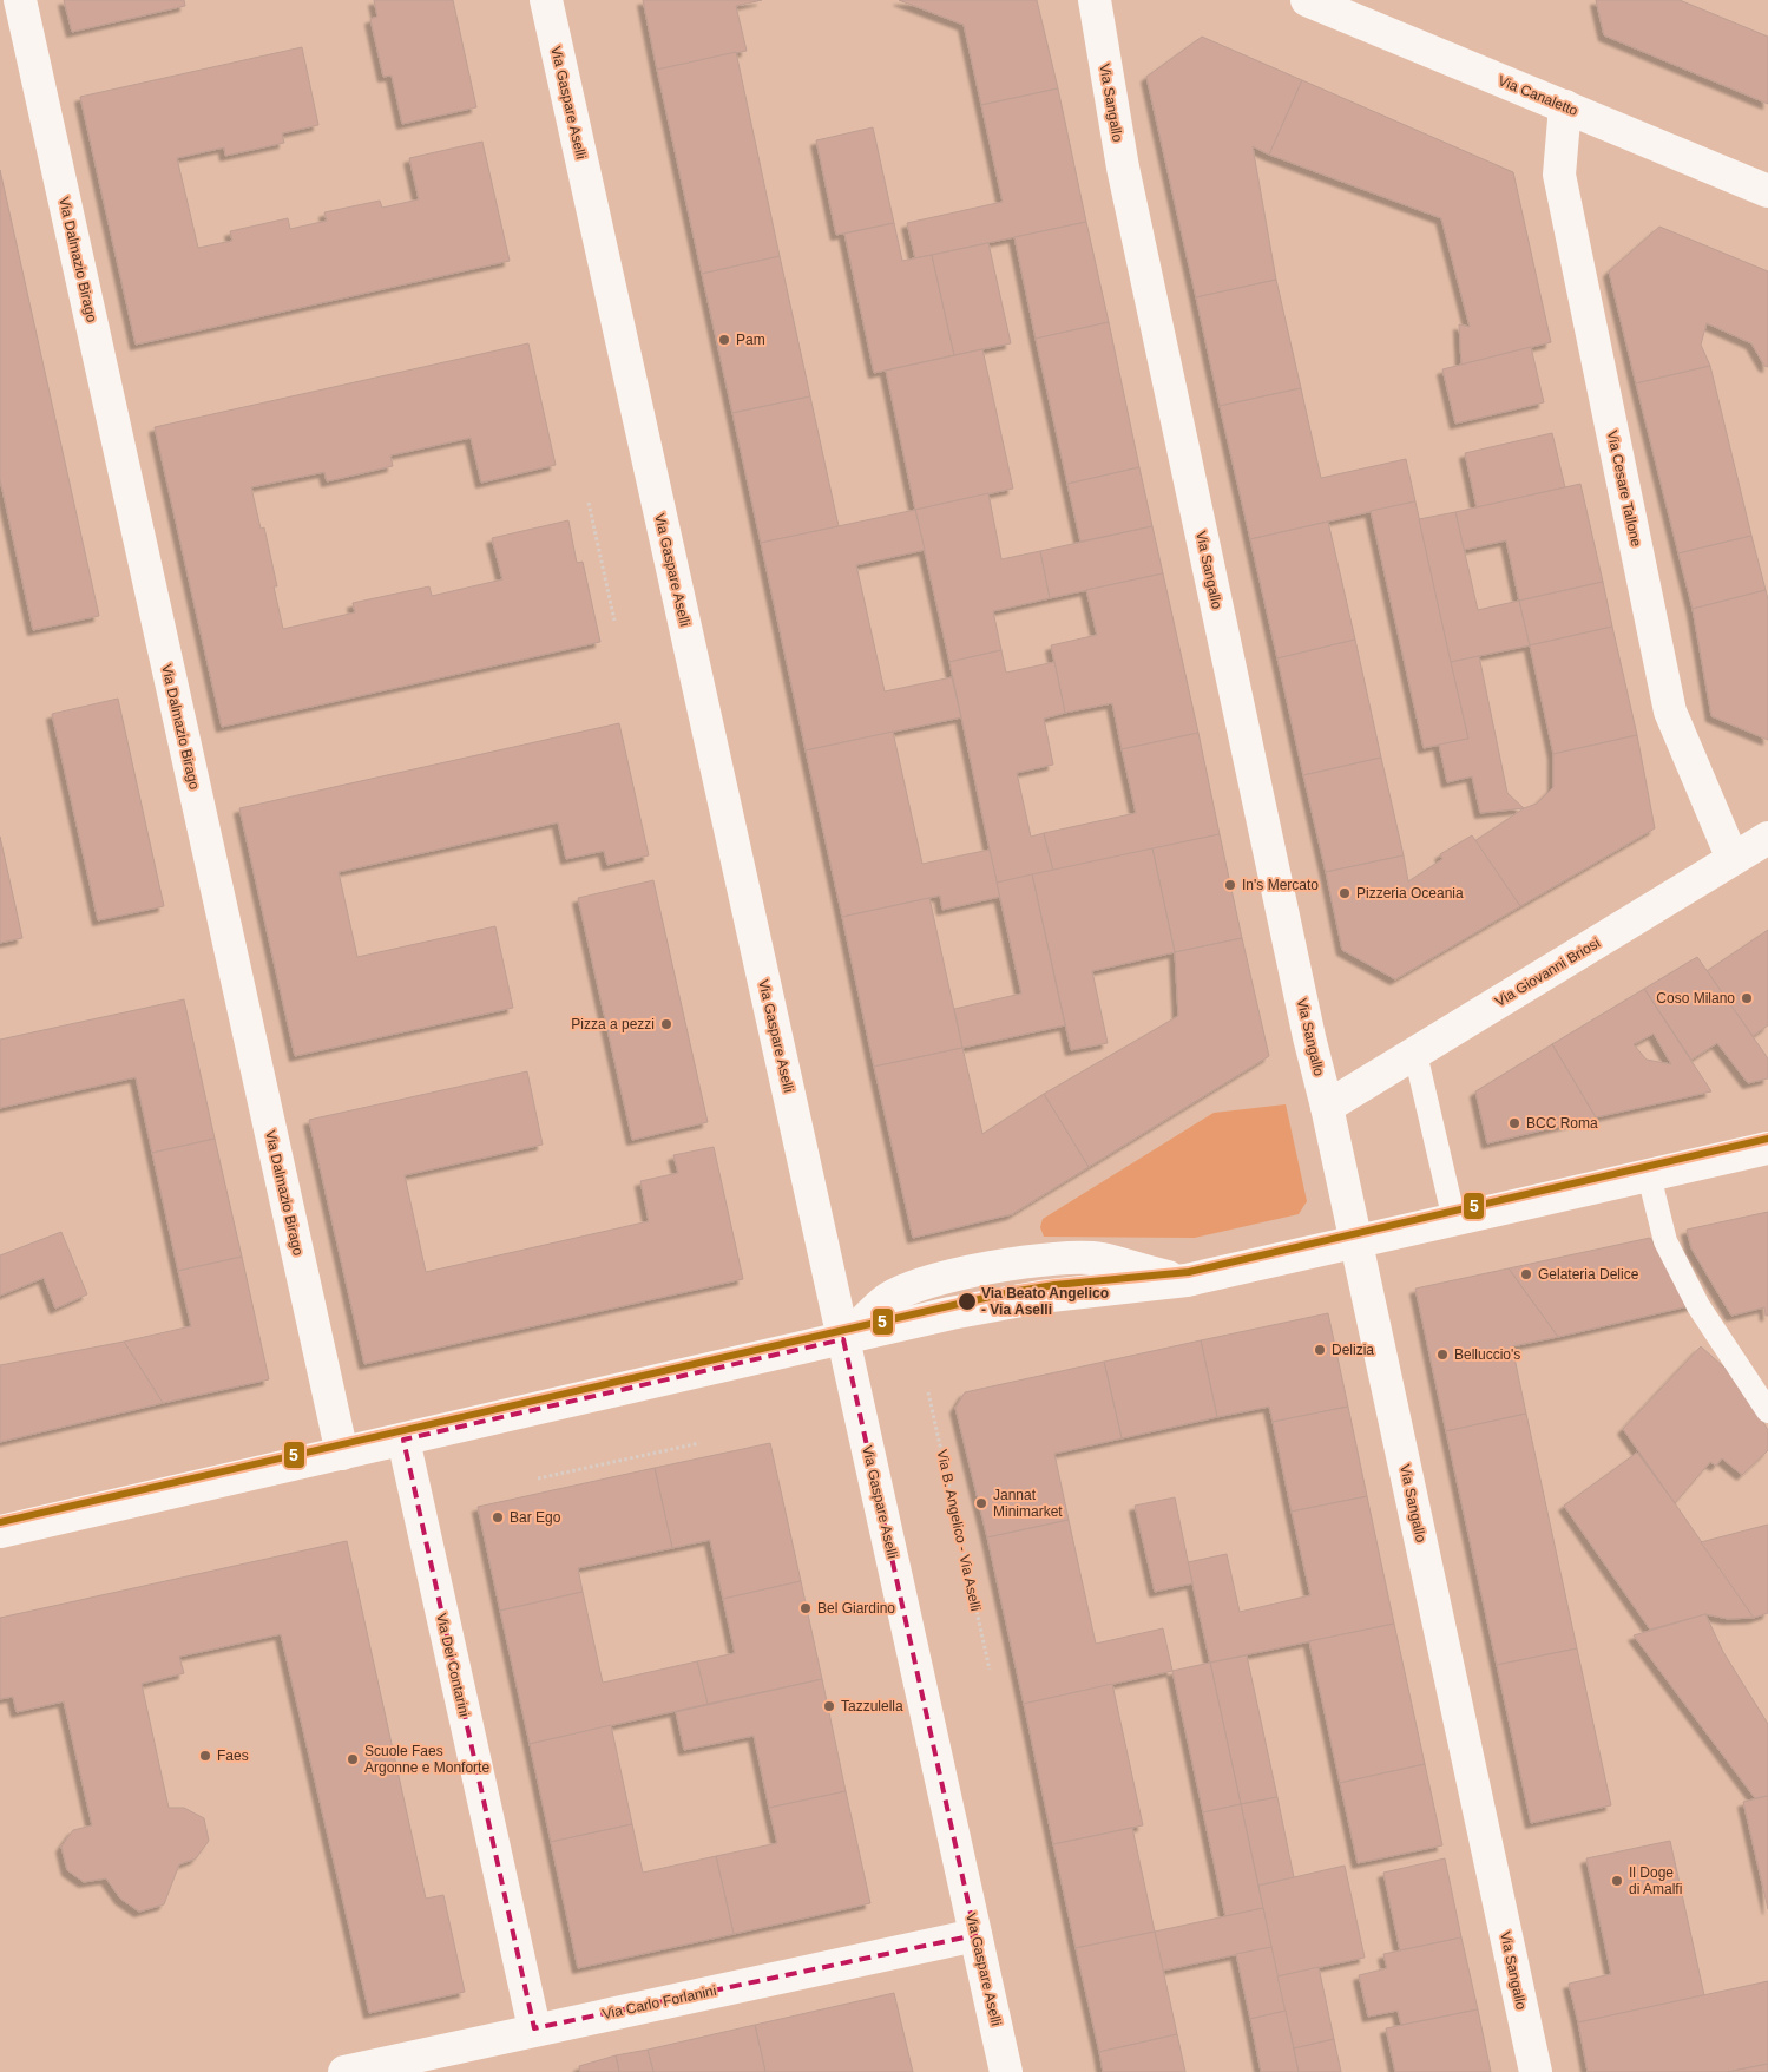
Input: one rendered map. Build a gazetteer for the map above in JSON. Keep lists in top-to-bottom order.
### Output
{
  "streets": {
    "street": [
      "Via Canaletto",
      "Via Gaspare Aselli",
      "Via Sangallo",
      "Via Dalmazio Birago",
      "Via Cesare Tallone",
      "Via Giovanni Briosi",
      "Via Dei Contarini",
      "Via Carlo Forlanini"
    ],
    "path": ["Via B. Angelico - Via Aselli"]
  },
  "crossings": [
    ["Via Canaletto", "Via Cesare Tallone"],
    ["Via Gaspare Aselli", "Via Carlo Forlanini"],
    ["Via Sangallo", "Via Giovanni Briosi"],
    ["Via Cesare Tallone", "Via Giovanni Briosi"],
    ["Via Dei Contarini", "Via Carlo Forlanini"]
  ],
  "places": [
    "Pam",
    "In's Mercato",
    "Pizzeria Oceania",
    "Coso Milano",
    "Pizza a pezzi",
    "BCC Roma",
    "Gelateria Delice",
    "Via Beato Angelico - Via Aselli",
    "Delizia",
    "Belluccio's",
    "Jannat Minimarket",
    "Bar Ego",
    "Bel Giardino",
    "Tazzulella",
    "Faes",
    "Scuole Faes Argonne e Monforte",
    "Il Doge di Amalfi"
  ],
  "lines": ["transit line 5"]
}
